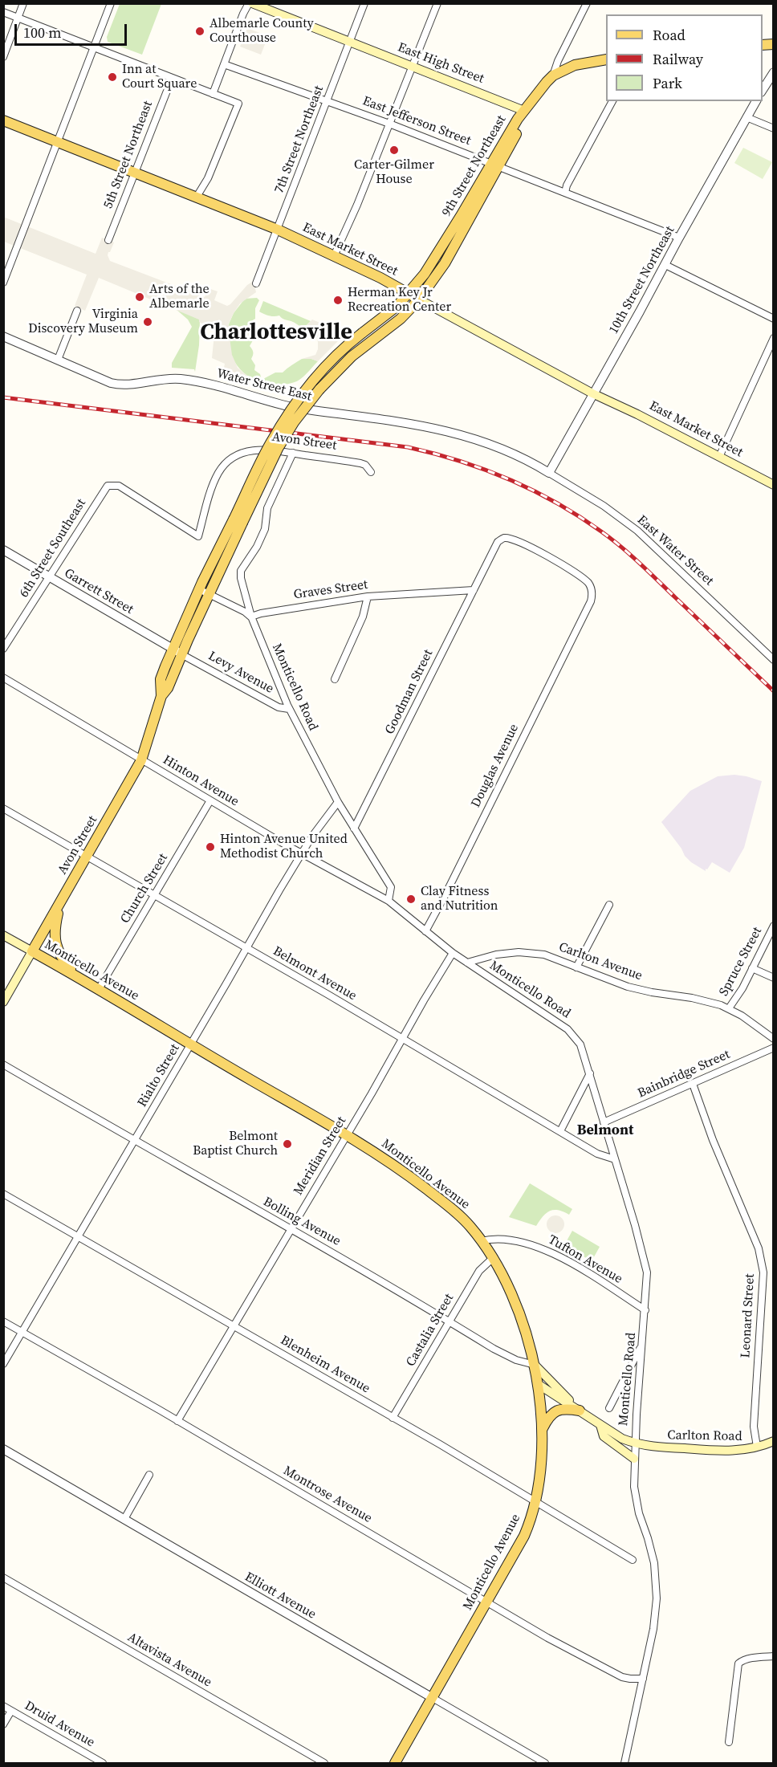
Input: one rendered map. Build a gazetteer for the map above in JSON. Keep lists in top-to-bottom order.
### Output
{
  "streets": {
    "main road": [
      "East High Street",
      "9th Street Northeast",
      "East Market Street",
      "Avon Street",
      "Monticello Avenue",
      "Bolling Avenue",
      "Carlton Road"
    ],
    "street": [
      "East Jefferson Street",
      "7th Street Northeast",
      "5th Street Northeast",
      "10th Street Northeast",
      "Water Street East",
      "6th Street Southeast",
      "East Water Street",
      "Graves Street",
      "Garrett Street",
      "Levy Avenue",
      "Monticello Road",
      "Goodman Street",
      "Douglas Avenue",
      "Hinton Avenue",
      "Church Street",
      "Carlton Avenue",
      "Spruce Street",
      "Belmont Avenue",
      "Bainbridge Street",
      "Rialto Street",
      "Meridian Street",
      "Tufton Avenue",
      "Leonard Street",
      "Castalia Street",
      "Blenheim Avenue",
      "Montrose Avenue",
      "Elliott Avenue",
      "Altavista Avenue",
      "Druid Avenue"
    ]
  },
  "crossings": [
    ["East High Street", "7th Street Northeast"],
    ["East High Street", "9th Street Northeast"],
    ["East Jefferson Street", "7th Street Northeast"],
    ["East Jefferson Street", "9th Street Northeast"],
    ["East Jefferson Street", "10th Street Northeast"],
    ["7th Street Northeast", "East Market Street"],
    ["5th Street Northeast", "East Market Street"],
    ["9th Street Northeast", "East Market Street"],
    ["9th Street Northeast", "Avon Street"],
    ["East Market Street", "10th Street Northeast"],
    ["10th Street Northeast", "Water Street East"],
    ["10th Street Northeast", "East Water Street"],
    ["Water Street East", "East Water Street"],
    ["Avon Street", "6th Street Southeast"],
    ["Avon Street", "Garrett Street"],
    ["Avon Street", "Levy Avenue"],
    ["Avon Street", "Monticello Road"],
    ["Avon Street", "Hinton Avenue"],
    ["Avon Street", "Monticello Avenue"],
    ["Avon Street", "Belmont Avenue"],
    ["6th Street Southeast", "Garrett Street"],
    ["Graves Street", "Monticello Road"],
    ["Graves Street", "Goodman Street"],
    ["Garrett Street", "Levy Avenue"],
    ["Levy Avenue", "Monticello Road"],
    ["Monticello Road", "Goodman Street"],
    ["Monticello Road", "Douglas Avenue"],
    ["Monticello Road", "Hinton Avenue"],
    ["Monticello Road", "Carlton Avenue"],
    ["Monticello Road", "Belmont Avenue"],
    ["Monticello Road", "Bainbridge Street"],
    ["Monticello Road", "Rialto Street"],
    ["Monticello Road", "Meridian Street"],
    ["Monticello Road", "Bolling Avenue"],
    ["Monticello Road", "Tufton Avenue"],
    ["Monticello Road", "Carlton Road"],
    ["Monticello Road", "Montrose Avenue"],
    ["Goodman Street", "Douglas Avenue"],
    ["Hinton Avenue", "Church Street"],
    ["Hinton Avenue", "Rialto Street"],
    ["Church Street", "Monticello Avenue"],
    ["Church Street", "Belmont Avenue"],
    ["Carlton Avenue", "Spruce Street"],
    ["Monticello Avenue", "Rialto Street"],
    ["Monticello Avenue", "Meridian Street"],
    ["Monticello Avenue", "Bolling Avenue"],
    ["Monticello Avenue", "Tufton Avenue"],
    ["Monticello Avenue", "Castalia Street"],
    ["Monticello Avenue", "Blenheim Avenue"],
    ["Monticello Avenue", "Montrose Avenue"],
    ["Monticello Avenue", "Elliott Avenue"],
    ["Belmont Avenue", "Rialto Street"],
    ["Belmont Avenue", "Meridian Street"],
    ["Bainbridge Street", "Leonard Street"],
    ["Rialto Street", "Bolling Avenue"],
    ["Rialto Street", "Blenheim Avenue"],
    ["Rialto Street", "Montrose Avenue"],
    ["Meridian Street", "Bolling Avenue"],
    ["Meridian Street", "Blenheim Avenue"],
    ["Meridian Street", "Montrose Avenue"],
    ["Bolling Avenue", "Castalia Street"],
    ["Bolling Avenue", "Carlton Road"],
    ["Leonard Street", "Carlton Road"],
    ["Castalia Street", "Blenheim Avenue"]
  ],
  "districts": ["Charlottesville", "Belmont"],
  "places": [
    "Albemarle County Courthouse",
    "Inn at Court Square",
    "Carter-Gilmer House",
    "Arts of the Albemarle",
    "Herman Key Jr Recreation Center",
    "Virginia Discovery Museum",
    "Hinton Avenue United Methodist Church",
    "Clay Fitness and Nutrition",
    "Belmont Baptist Church"
  ],
  "legend": ["Road", "Railway", "Park"],
  "scale_bar": "100 m"
}
